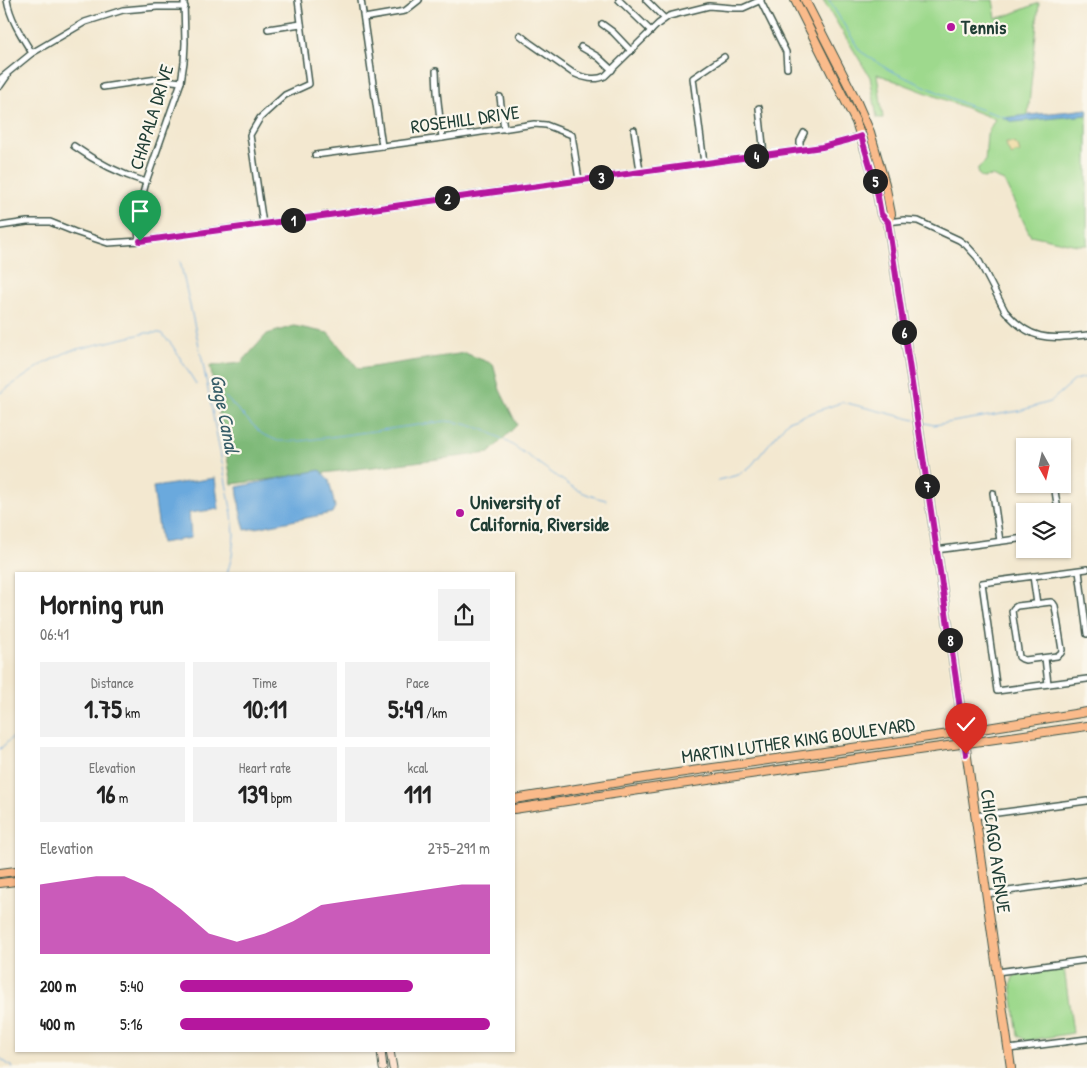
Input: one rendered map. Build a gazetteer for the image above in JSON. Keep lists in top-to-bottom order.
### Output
{
  "streets": {
    "main road": ["MARTIN LUTHER KING BOULEVARD", "CHICAGO AVENUE"],
    "street": ["CHAPALA DRIVE", "ROSEHILL DRIVE"]
  },
  "crossings": [
    ["MARTIN LUTHER KING BOULEVARD", "CHICAGO AVENUE"]
  ],
  "water": ["Gage Canal"],
  "places": ["Tennis", "University of California, Riverside"],
  "north": "bottom",
  "page": {
    "pins": [
      "4",
      "3",
      "5",
      "2",
      "1",
      "6",
      "7",
      "8"
    ],
    "heading": ["Morning run", "06:41"],
    "stats": [
      ["Distance", "1.75 km"],
      ["Time", "10:11"],
      ["Pace", "5:49 /km"],
      ["Elevation", "16 m"],
      ["Heart rate", "139 bpm"],
      ["kcal", "111"]
    ],
    "chart": ["Elevation", "275–291 m"],
    "list": [
      {
        "name": "200 m",
        "note": "5:40"
      },
      {
        "name": "400 m",
        "note": "5:16"
      }
    ]
  }
}
